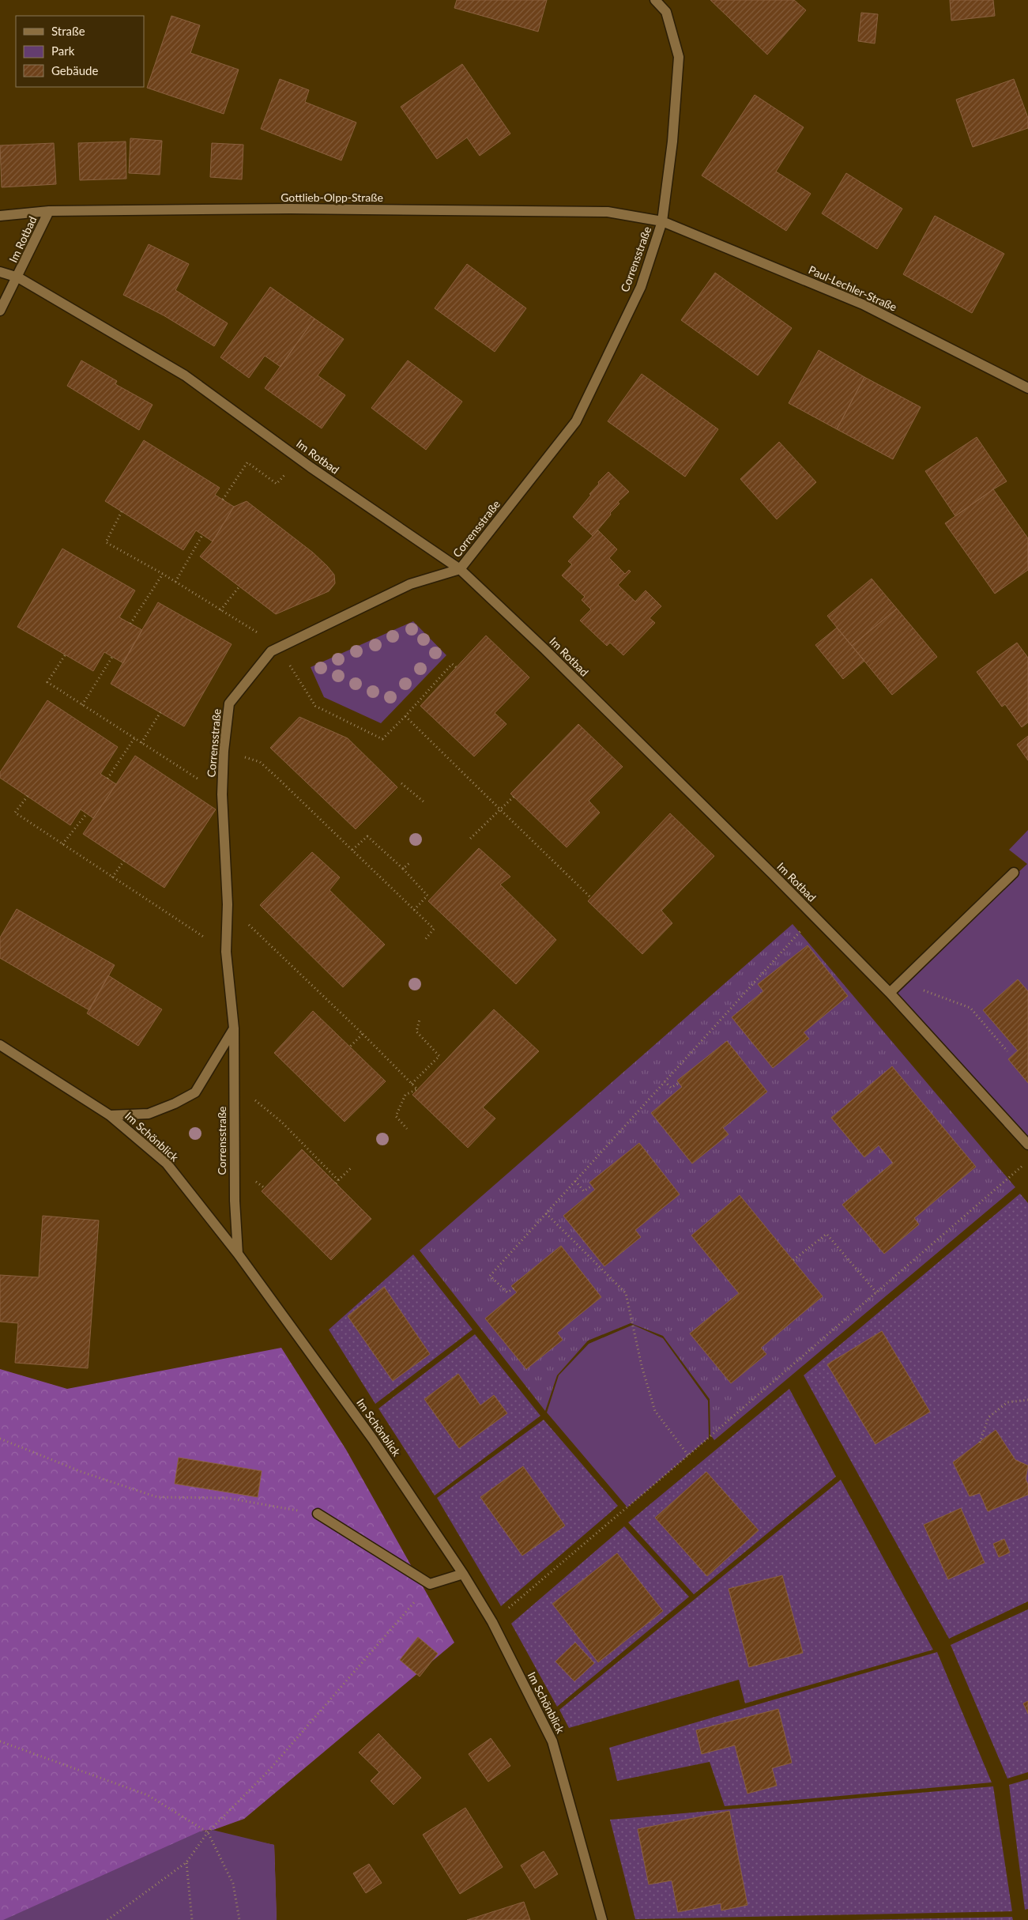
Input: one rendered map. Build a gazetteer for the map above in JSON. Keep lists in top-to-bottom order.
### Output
{
  "streets": {
    "street": [
      "Gottlieb-Olpp-Straße",
      "Im Rotbad",
      "Corrensstraße",
      "Paul-Lechler-Straße",
      "Im Schönblick"
    ]
  },
  "crossings": [
    ["Gottlieb-Olpp-Straße", "Im Rotbad"],
    ["Gottlieb-Olpp-Straße", "Corrensstraße"],
    ["Gottlieb-Olpp-Straße", "Paul-Lechler-Straße"],
    ["Im Rotbad", "Corrensstraße"],
    ["Corrensstraße", "Paul-Lechler-Straße"],
    ["Corrensstraße", "Im Schönblick"]
  ],
  "legend": ["Straße", "Park", "Gebäude"]
}
